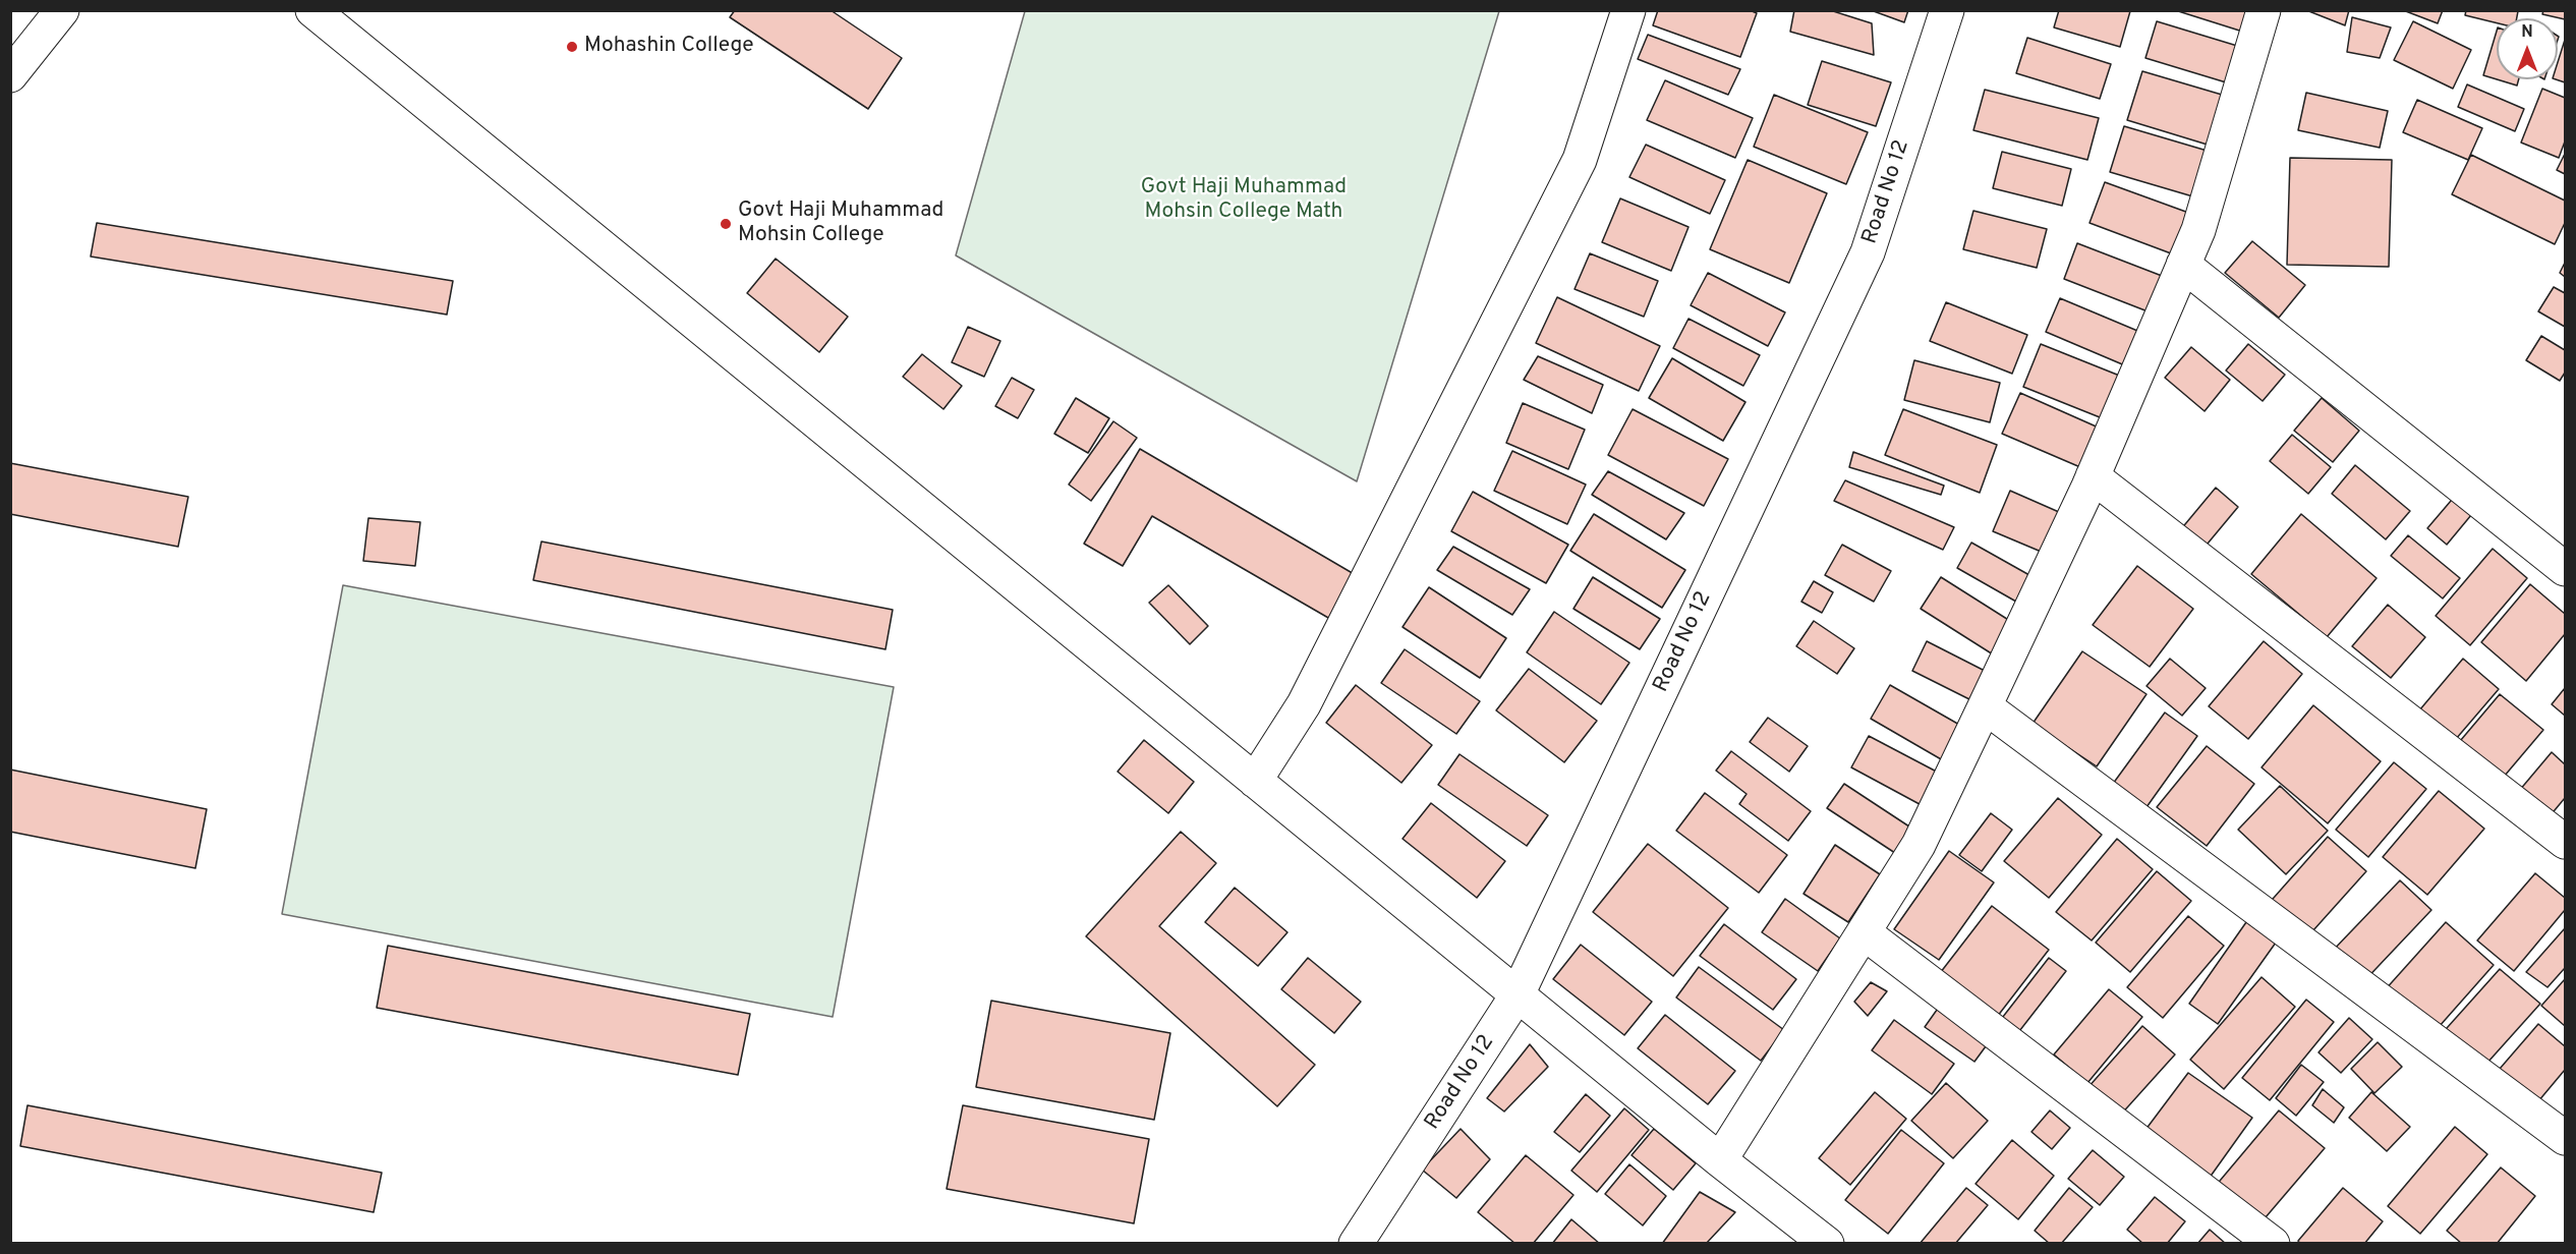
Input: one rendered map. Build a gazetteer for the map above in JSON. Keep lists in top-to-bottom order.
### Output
{
  "streets": {
    "street": ["Road No 12"]
  },
  "parks": ["Govt Haji Muhammad Mohsin College Math"],
  "places": ["Mohashin College", "Govt Haji Muhammad Mohsin College"],
  "north": "top"
}
